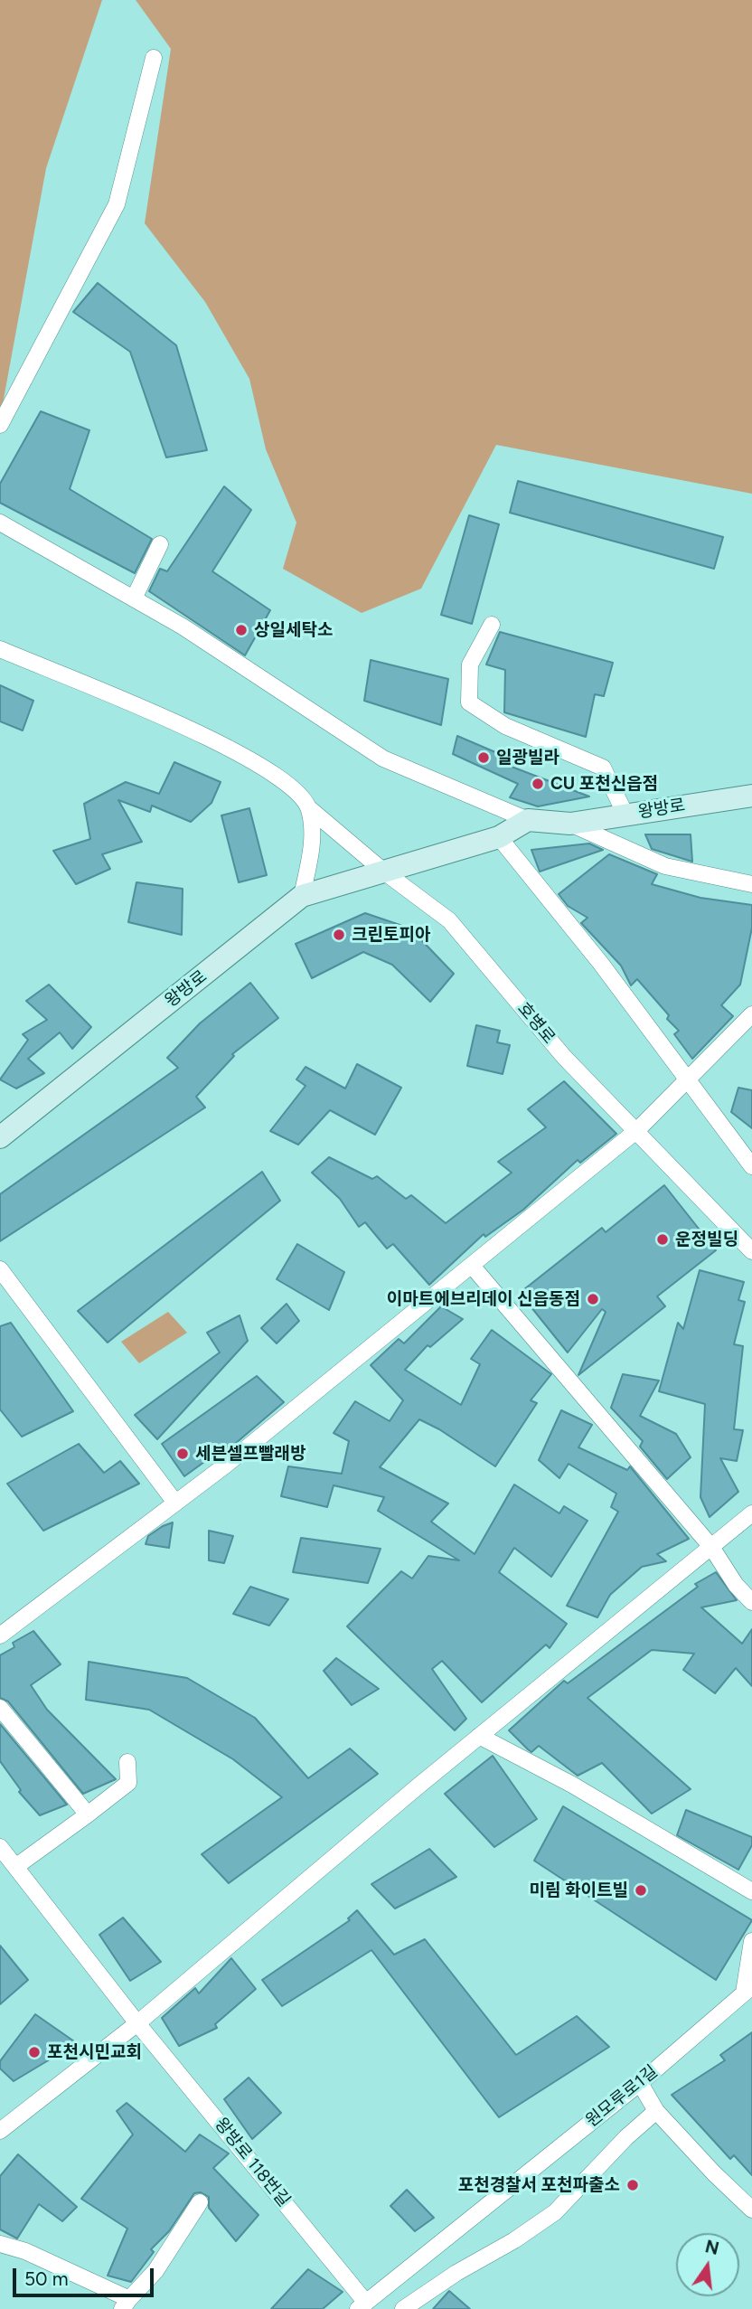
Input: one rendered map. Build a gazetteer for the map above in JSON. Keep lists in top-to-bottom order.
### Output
{
  "streets": {
    "main road": ["왕방로"],
    "street": ["호병로", "원모루로1길", "왕방로 118번길"]
  },
  "crossings": [
    ["왕방로", "호병로"],
    ["원모루로1길", "왕방로 118번길"]
  ],
  "places": [
    "상일세탁소",
    "일광빌라",
    "CU 포천신읍점",
    "크린토피아",
    "운정빌딩",
    "이마트에브리데이 신읍동점",
    "세븐셀프빨래방",
    "미림 화이트빌",
    "포천시민교회",
    "포천경찰서 포천파출소"
  ],
  "scale_bar": "50 m",
  "north": "top"
}
